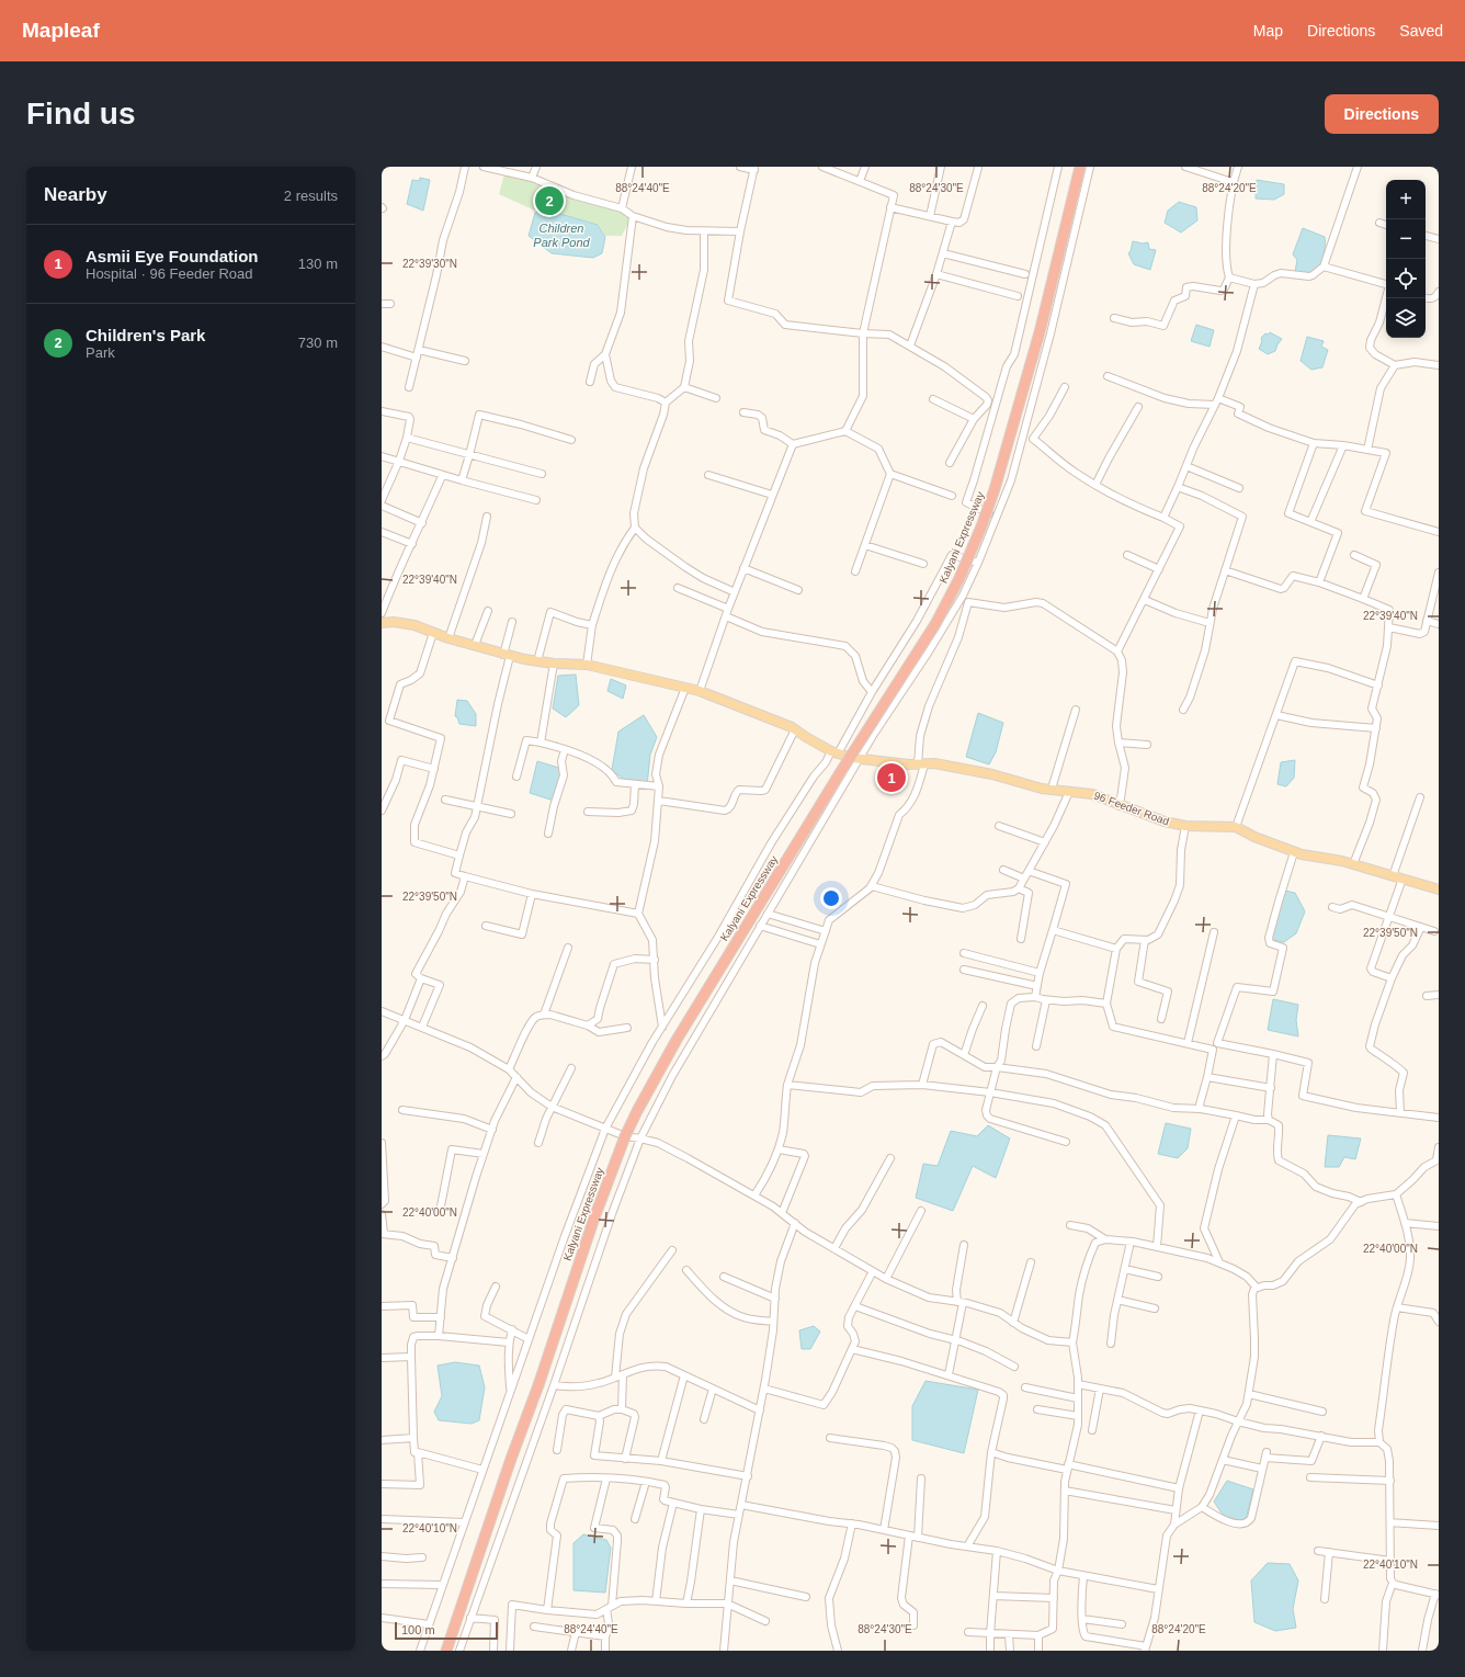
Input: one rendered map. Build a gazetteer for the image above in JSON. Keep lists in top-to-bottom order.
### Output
{
  "streets": {
    "highway": ["Kalyani Expressway"],
    "main road": ["96 Feeder Road"]
  },
  "water": ["Children Park Pond"],
  "scale_bar": "100 m",
  "page": {
    "header": "Mapleaf",
    "nav": ["Map", "Directions", "Saved"],
    "buttons": "Directions",
    "title": "Find us",
    "heading": ["Nearby", "2 results"],
    "map_buttons": ["+", "−"],
    "pins": ["2", "1"],
    "list": [
      {
        "mark": "1",
        "name": "Asmii Eye Foundation",
        "note": "Hospital · 96 Feeder Road",
        "value": "130 m"
      },
      {
        "mark": "2",
        "name": "Children's Park",
        "note": "Park",
        "value": "730 m"
      }
    ],
    "scale": "100 m"
  },
  "coordinates": [
    "88°24'40\"E",
    "88°24'30\"E",
    "88°24'20\"E",
    "22°39'30\"N",
    "22°39'40\"N",
    "22°39'50\"N",
    "22°40'00\"N",
    "22°40'10\"N"
  ]
}
